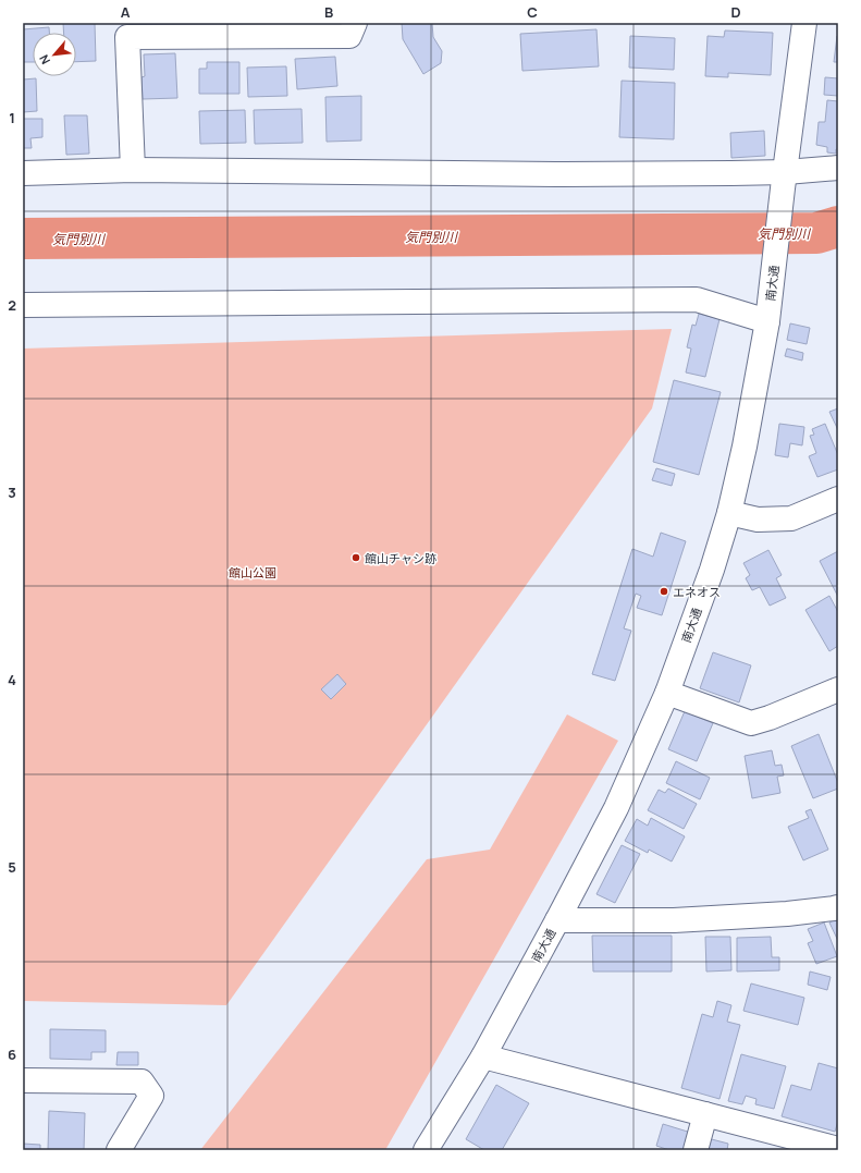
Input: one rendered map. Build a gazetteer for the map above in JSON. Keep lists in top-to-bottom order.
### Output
{
  "streets": {
    "street": ["南大通"]
  },
  "water": ["気門別川"],
  "parks": ["館山公園"],
  "places": ["館山チャシ跡", "エネオス"],
  "north": "bottom left",
  "grid": {
    "columns": [
      "A",
      "B",
      "C",
      "D"
    ],
    "rows": [
      "1",
      "2",
      "3",
      "4",
      "5",
      "6"
    ]
  }
}
